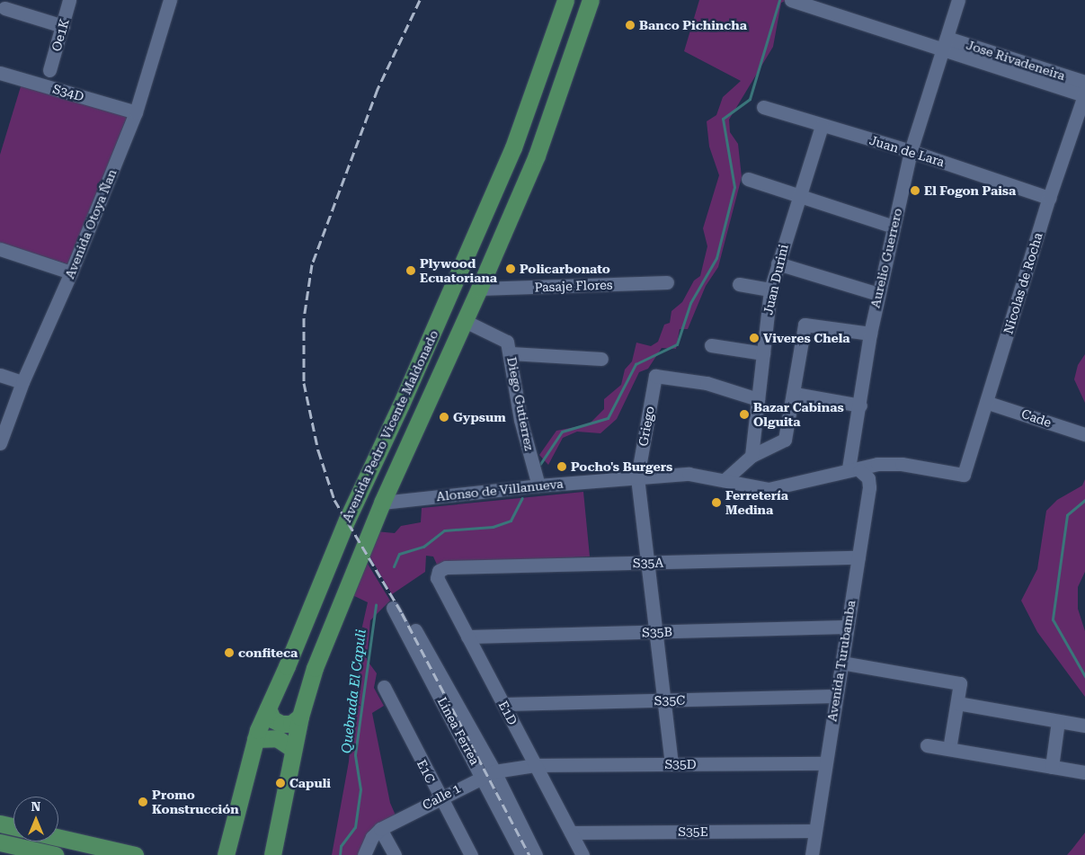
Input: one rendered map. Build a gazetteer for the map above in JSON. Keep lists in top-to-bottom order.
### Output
{
  "streets": {
    "main road": ["Avenida Pedro Vicente Maldonado"],
    "street": [
      "Oe1K",
      "Jose Rivadeneira",
      "S34D",
      "Juan de Lara",
      "Avenida Otoya Ñan",
      "Aurelio Guerrero",
      "Juan Durini",
      "Nicolas de Rocha",
      "Pasaje Flores",
      "Diego Gutierrez",
      "Cade",
      "Griego",
      "Alonso de Villanueva",
      "S35A",
      "S35B",
      "Avenida Turubamba",
      "S35C",
      "E1D",
      "Línea Ferrea",
      "S35D",
      "E1C",
      "Calle 1",
      "S35E"
    ]
  },
  "crossings": [
    ["Jose Rivadeneira", "Aurelio Guerrero"],
    ["Jose Rivadeneira", "Nicolas de Rocha"],
    ["S34D", "Avenida Otoya Ñan"],
    ["Juan de Lara", "Aurelio Guerrero"],
    ["Juan de Lara", "Juan Durini"],
    ["Juan de Lara", "Nicolas de Rocha"],
    ["Aurelio Guerrero", "Alonso de Villanueva"],
    ["Aurelio Guerrero", "Avenida Turubamba"],
    ["Juan Durini", "Griego"],
    ["Nicolas de Rocha", "Cade"],
    ["Nicolas de Rocha", "Alonso de Villanueva"],
    ["Pasaje Flores", "Avenida Pedro Vicente Maldonado"],
    ["Diego Gutierrez", "Avenida Pedro Vicente Maldonado"],
    ["Diego Gutierrez", "Alonso de Villanueva"],
    ["Avenida Pedro Vicente Maldonado", "Alonso de Villanueva"],
    ["Griego", "Alonso de Villanueva"],
    ["Griego", "S35A"],
    ["Griego", "S35B"],
    ["Griego", "S35C"],
    ["Griego", "S35D"],
    ["Alonso de Villanueva", "Avenida Turubamba"],
    ["S35A", "Avenida Turubamba"],
    ["S35A", "E1D"],
    ["S35B", "Avenida Turubamba"],
    ["S35B", "E1D"],
    ["Avenida Turubamba", "S35C"],
    ["Avenida Turubamba", "S35D"],
    ["Avenida Turubamba", "S35E"],
    ["S35C", "E1D"],
    ["E1D", "S35D"],
    ["E1D", "Calle 1"],
    ["E1D", "S35E"],
    ["Línea Ferrea", "Calle 1"],
    ["S35D", "Calle 1"],
    ["E1C", "Calle 1"]
  ],
  "water": ["Quebrada El Capuli"],
  "places": [
    "Banco Pichincha",
    "El Fogon Paisa",
    "Policarbonato",
    "Plywood Ecuatoriana",
    "Viveres Chela",
    "Bazar Cabinas Olguita",
    "Gypsum",
    "Pocho's Burgers",
    "Ferretería Medina",
    "confiteca",
    "Capuli",
    "Promo Konstrucción"
  ],
  "north": "top"
}
